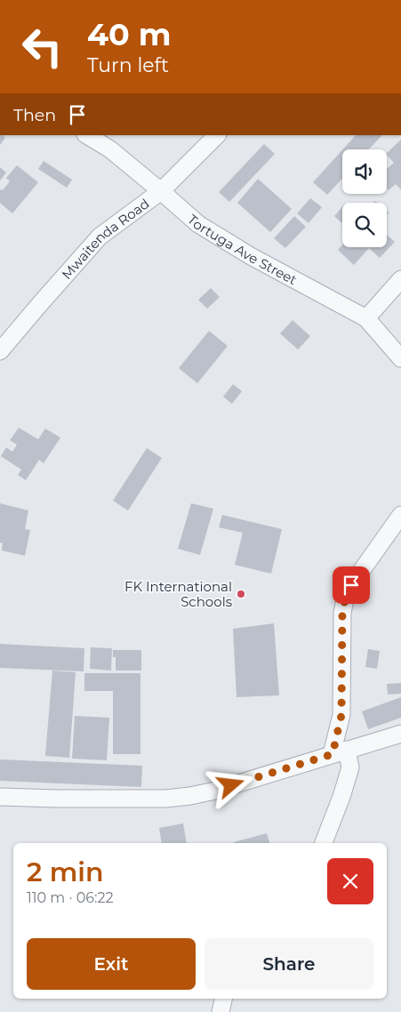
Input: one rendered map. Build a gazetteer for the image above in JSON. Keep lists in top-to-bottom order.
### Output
{
  "streets": {
    "street": ["Mwaitenda Road", "Tortuga Ave Street"]
  },
  "crossings": [
    ["Mwaitenda Road", "Tortuga Ave Street"]
  ],
  "places": ["FK International Schools"],
  "page": {
    "turn": ["40 m", "Turn left"],
    "then": "Then",
    "heading": ["2 min", "110 m · 06:22"],
    "buttons": ["Exit", "Share"]
  }
}
